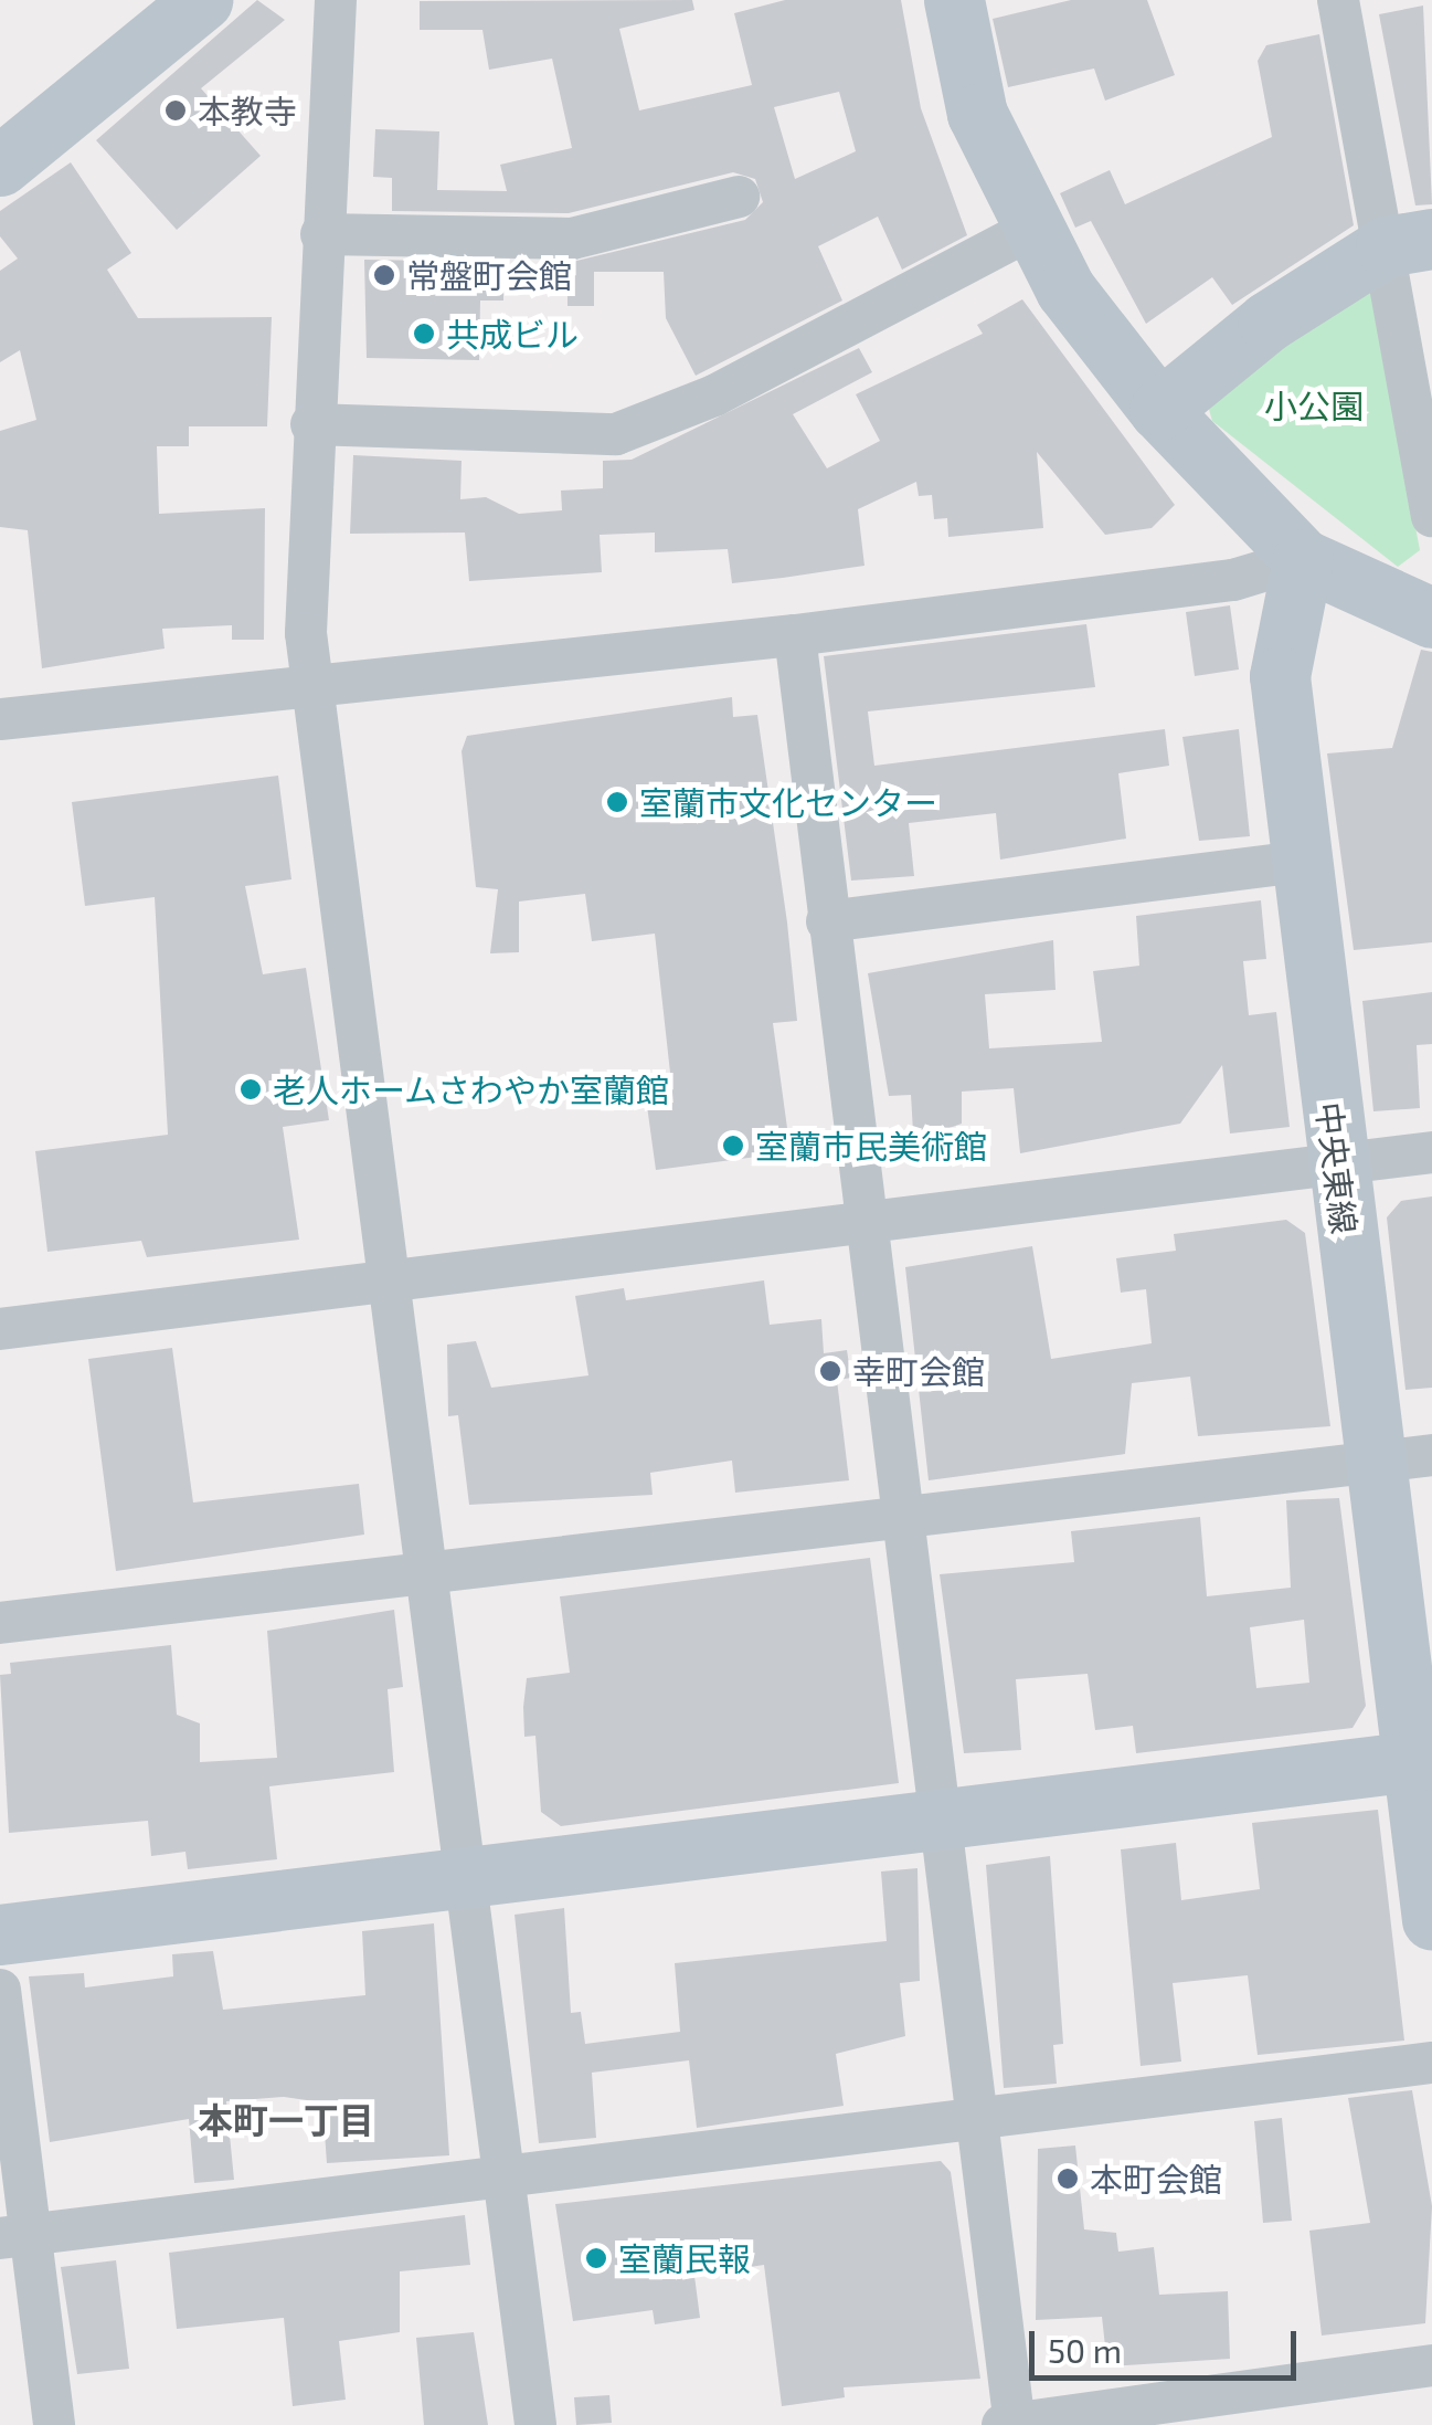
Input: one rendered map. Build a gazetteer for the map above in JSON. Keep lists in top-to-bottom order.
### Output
{
  "streets": {
    "street": ["中央東線"]
  },
  "districts": ["本町一丁目"],
  "parks": ["小公園"],
  "places": [
    "本教寺",
    "常盤町会館",
    "共成ビル",
    "室蘭市文化センター",
    "老人ホームさわやか室蘭館",
    "室蘭市民美術館",
    "幸町会館",
    "本町会館",
    "室蘭民報"
  ],
  "scale_bar": "50 m"
}
